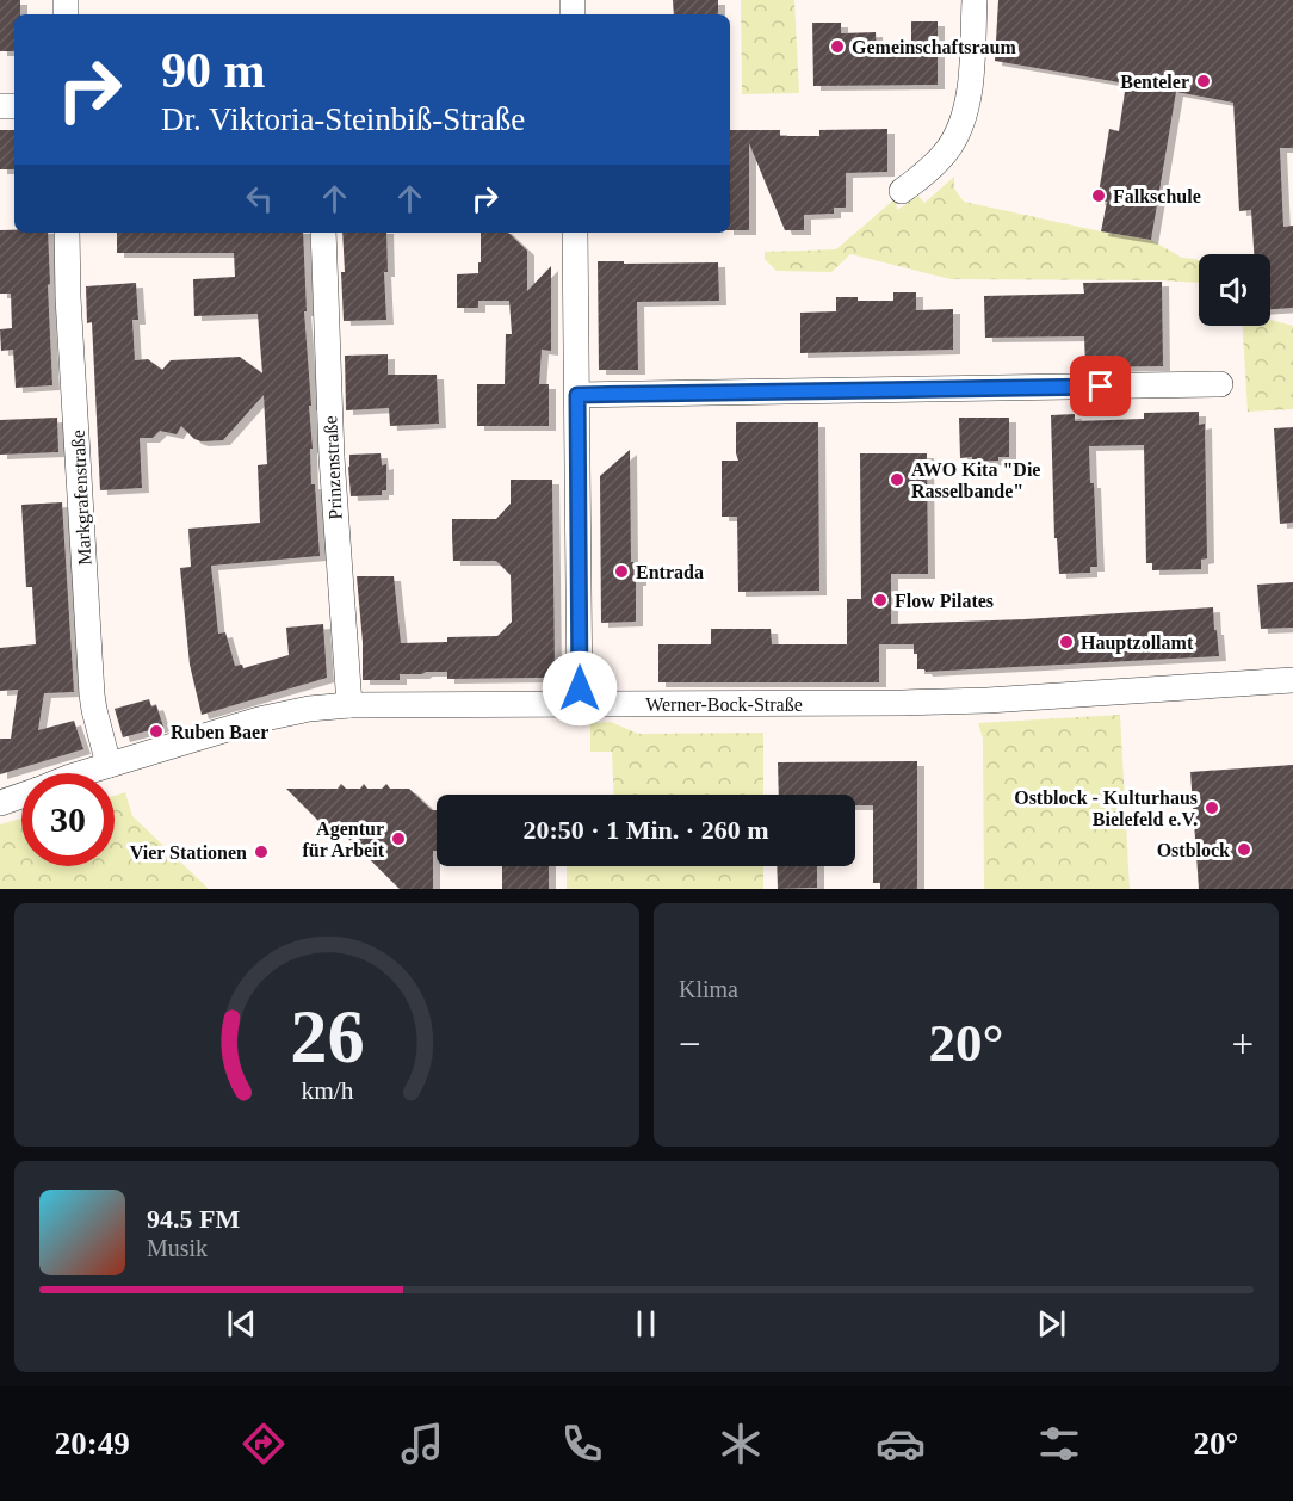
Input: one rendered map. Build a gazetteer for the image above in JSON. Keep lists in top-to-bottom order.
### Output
{
  "streets": {
    "street": ["Prinzenstraße", "Markgrafenstraße", "Werner-Bock-Straße"]
  },
  "crossings": [
    ["Prinzenstraße", "Werner-Bock-Straße"],
    ["Markgrafenstraße", "Werner-Bock-Straße"]
  ],
  "places": [
    "Gemeinschaftsraum",
    "Benteler",
    "Falkschule",
    "AWO Kita \"Die Rasselbande\"",
    "Entrada",
    "Flow Pilates",
    "Hauptzollamt",
    "Ruben Baer",
    "Ostblock - Kulturhaus Bielefeld e.V.",
    "Agentur für Arbeit",
    "Ostblock",
    "Vier Stationen"
  ],
  "page": {
    "turn": ["90 m", "Dr. Viktoria-Steinbiß-Straße"],
    "limit": "30",
    "trip": "20:50 · 1 Min. · 260 m",
    "tile": "Klima",
    "heat": ["−", "20°", "+"],
    "song": ["94.5 FM", "Musik"],
    "tabs": ["20:49", "20°"],
    "gauge": ["26", "km/h"]
  }
}
